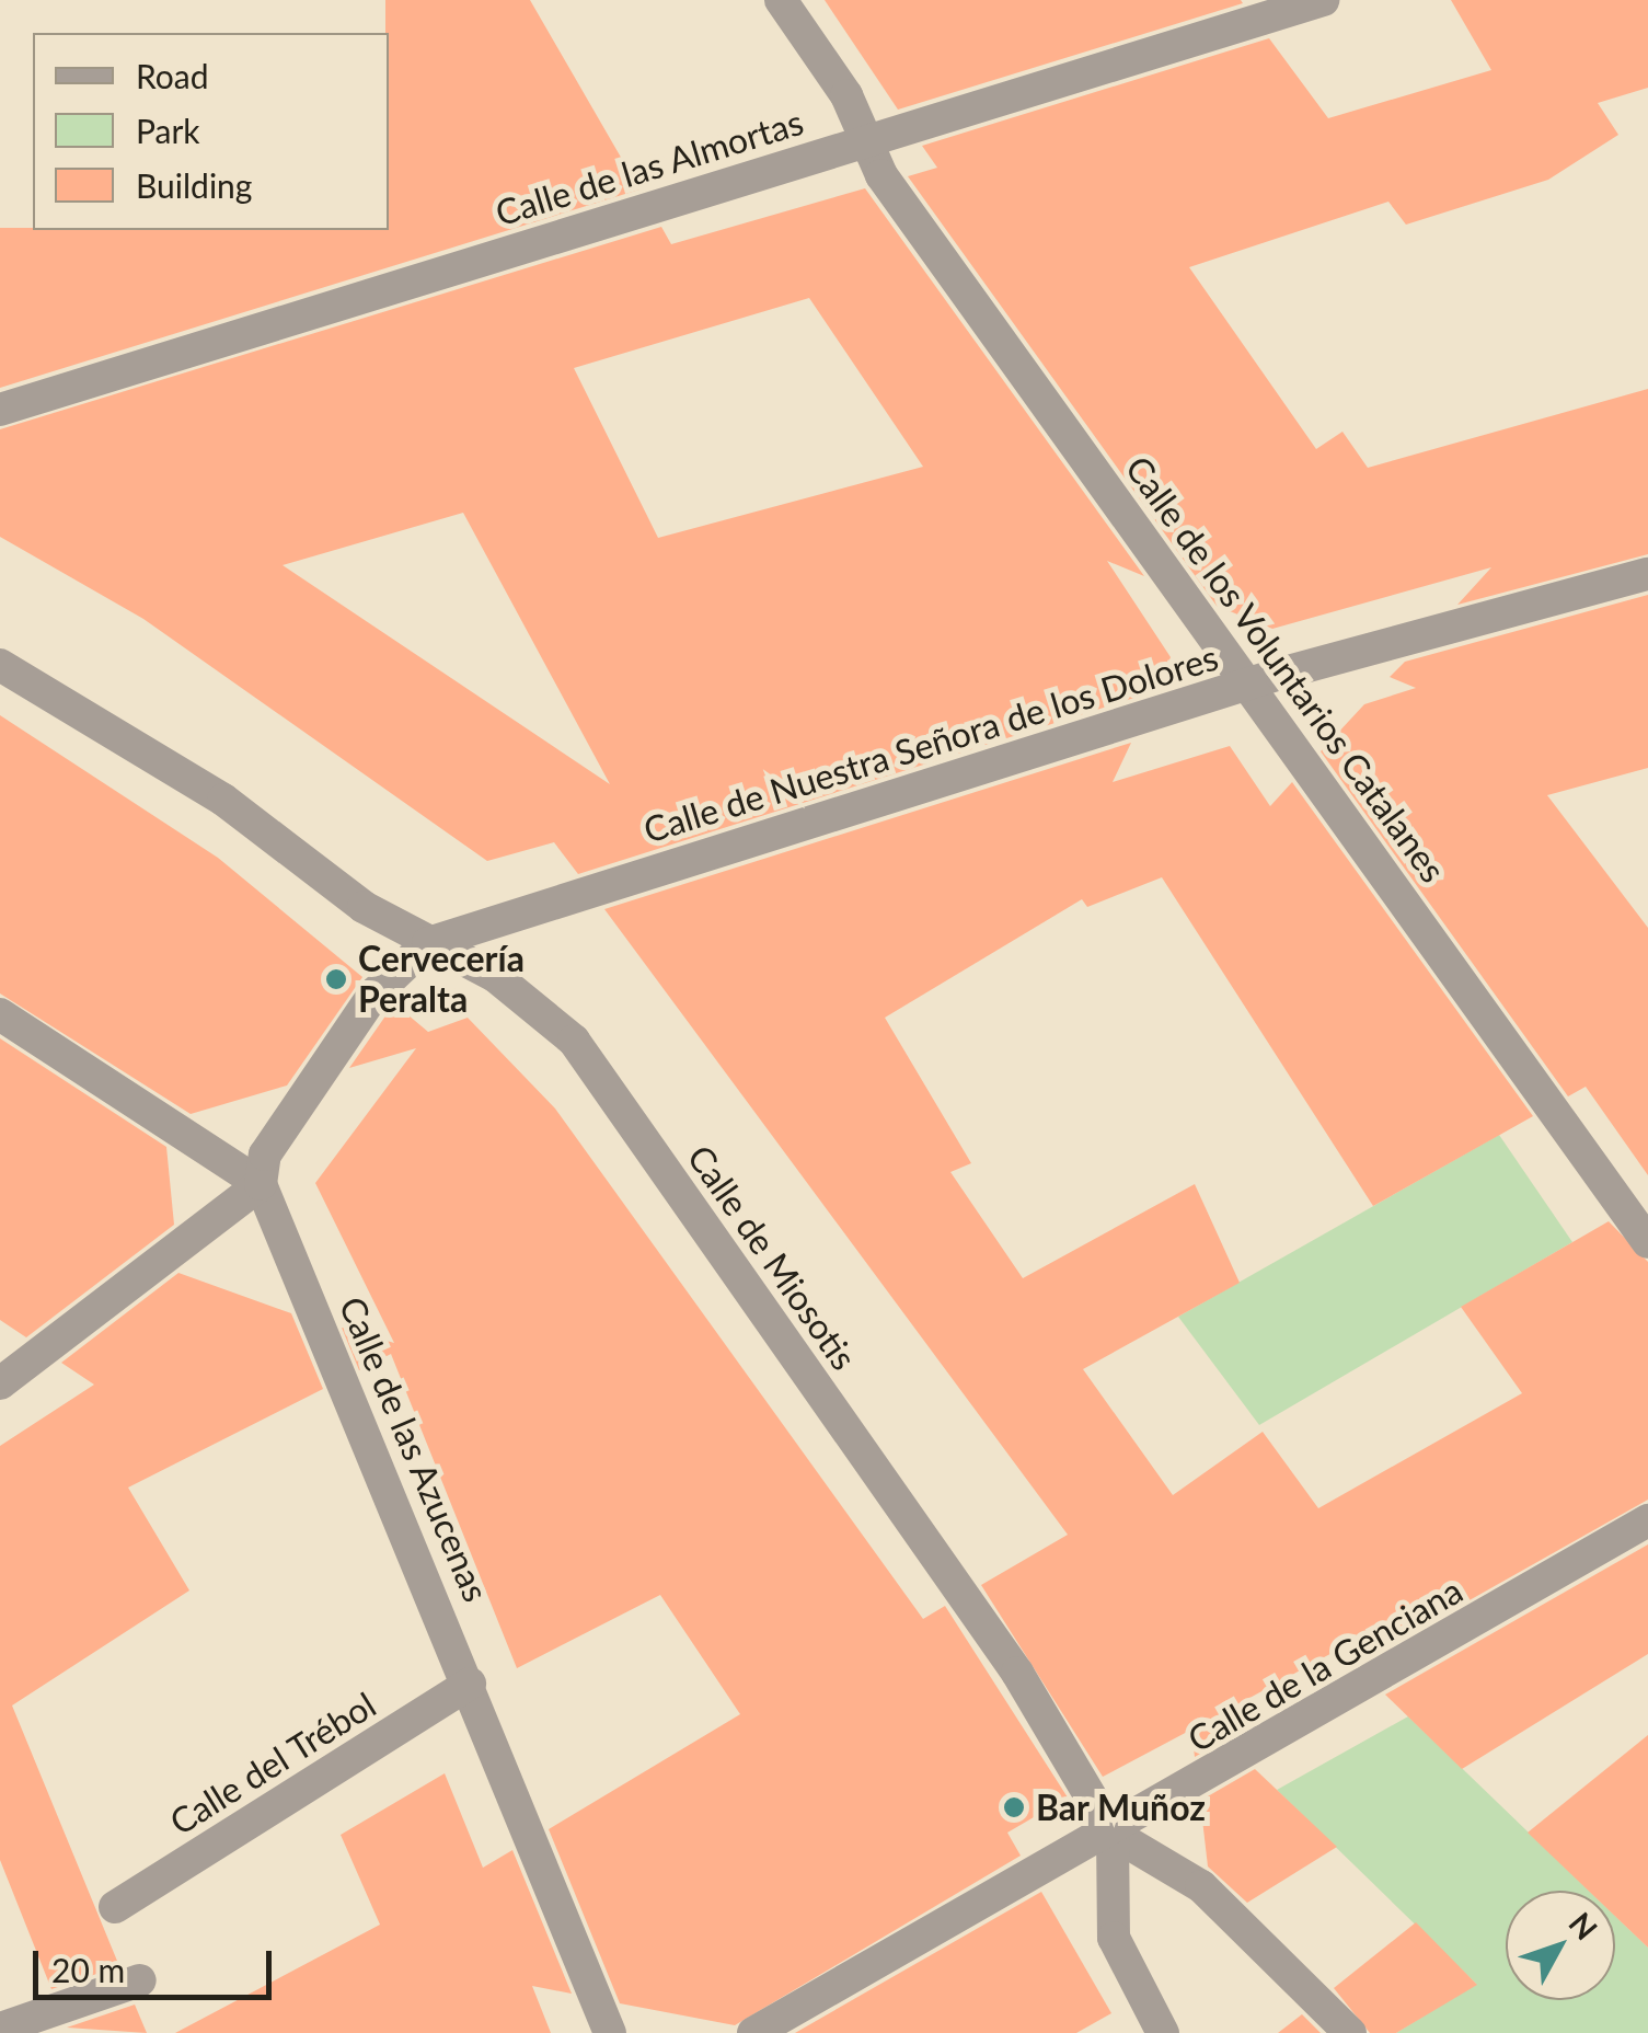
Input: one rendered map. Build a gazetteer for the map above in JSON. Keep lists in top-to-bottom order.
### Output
{
  "streets": {
    "street": [
      "Calle de las Almortas",
      "Calle de los Voluntarios Catalanes",
      "Calle de Nuestra Señora de los Dolores",
      "Calle de Miosotis",
      "Calle de las Azucenas",
      "Calle de la Genciana",
      "Calle del Trébol"
    ]
  },
  "crossings": [
    ["Calle de las Almortas", "Calle de los Voluntarios Catalanes"],
    ["Calle de los Voluntarios Catalanes", "Calle de Nuestra Señora de los Dolores"],
    ["Calle de Nuestra Señora de los Dolores", "Calle de Miosotis"],
    ["Calle de Miosotis", "Calle de la Genciana"],
    ["Calle de las Azucenas", "Calle del Trébol"]
  ],
  "places": ["Cervecería Peralta", "Bar Muñoz"],
  "legend": ["Road", "Park", "Building"],
  "scale_bar": "20 m",
  "north": "top right"
}
